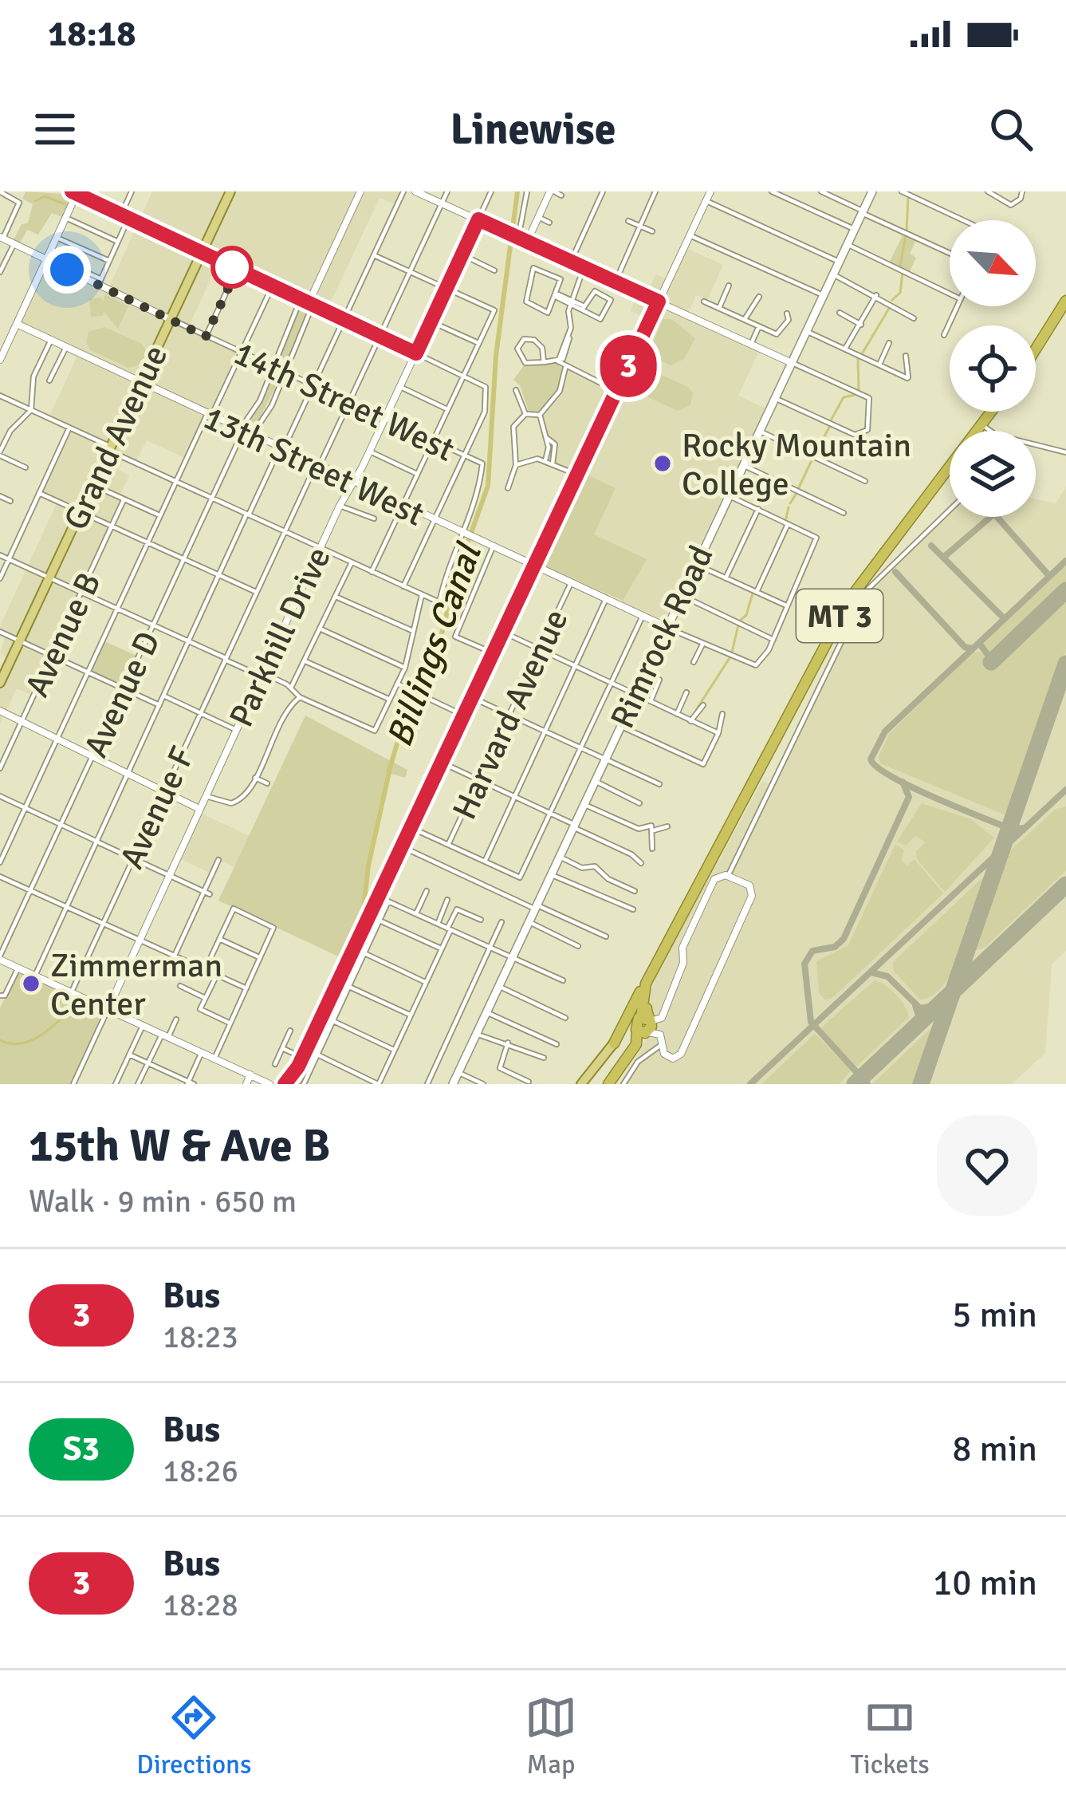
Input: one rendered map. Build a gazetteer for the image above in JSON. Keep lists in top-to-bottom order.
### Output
{
  "streets": {
    "highway": ["MT 3"],
    "main road": ["Grand Avenue", "Rimrock Road"],
    "street": [
      "14th Street West",
      "13th Street West",
      "Avenue B",
      "Parkhill Drive",
      "Avenue D",
      "Harvard Avenue",
      "Avenue F"
    ]
  },
  "crossings": [
    ["14th Street West", "Grand Avenue"],
    ["14th Street West", "13th Street West"],
    ["14th Street West", "Parkhill Drive"],
    ["14th Street West", "Avenue D"],
    ["14th Street West", "Avenue F"],
    ["Grand Avenue", "13th Street West"],
    ["13th Street West", "Parkhill Drive"],
    ["13th Street West", "Rimrock Road"],
    ["13th Street West", "Avenue D"],
    ["13th Street West", "Harvard Avenue"],
    ["13th Street West", "Avenue F"]
  ],
  "water": ["Billings Canal"],
  "places": ["Rocky Mountain College", "Zimmerman Center"],
  "lines": ["bus line 3"],
  "north": "bottom right",
  "page": {
    "status": "18:18",
    "header": "Linewise",
    "on_map": "3",
    "heading": ["15th W & Ave B", "Walk · 9 min · 650 m"],
    "list": [
      {
        "mark": "3",
        "name": "Bus",
        "note": "18:23",
        "value": "5 min"
      },
      {
        "mark": "S3",
        "name": "Bus",
        "note": "18:26",
        "value": "8 min"
      },
      {
        "mark": "3",
        "name": "Bus",
        "note": "18:28",
        "value": "10 min"
      }
    ],
    "tabs": ["Directions", "Map", "Tickets"]
  }
}
